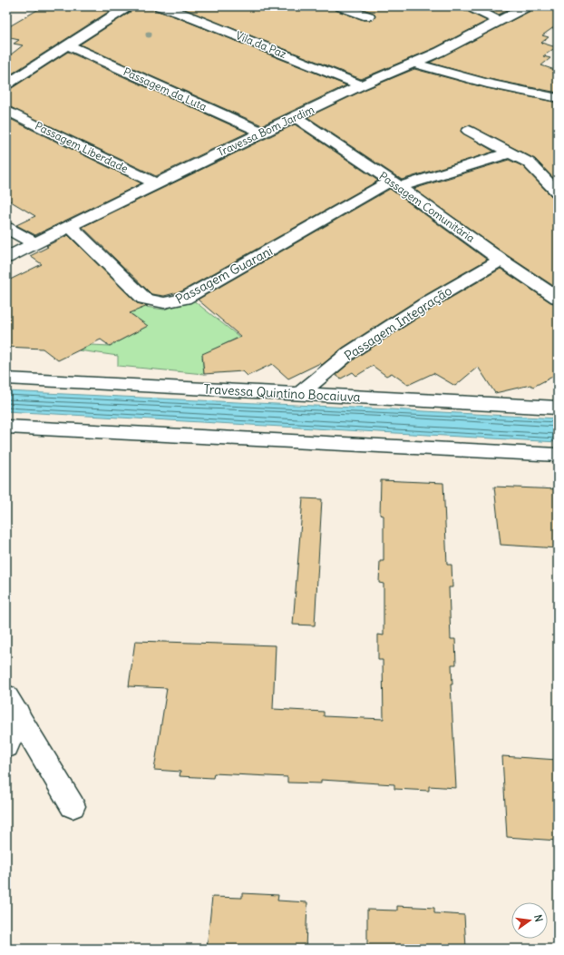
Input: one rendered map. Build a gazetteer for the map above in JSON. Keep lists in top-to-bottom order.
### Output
{
  "streets": {
    "street": [
      "Vila da Paz",
      "Passagem da Luta",
      "Travessa Bom Jardim",
      "Passagem Liberdade",
      "Passagem Comunitária",
      "Passagem Guarani",
      "Passagem Integração",
      "Travessa Quintino Bocaiuva"
    ]
  },
  "crossings": [
    ["Vila da Paz", "Travessa Bom Jardim"],
    ["Passagem da Luta", "Travessa Bom Jardim"],
    ["Travessa Bom Jardim", "Passagem Liberdade"],
    ["Travessa Bom Jardim", "Passagem Comunitária"],
    ["Travessa Bom Jardim", "Passagem Guarani"],
    ["Passagem Comunitária", "Passagem Guarani"],
    ["Passagem Comunitária", "Passagem Integração"],
    ["Passagem Integração", "Travessa Quintino Bocaiuva"]
  ],
  "north": "right"
}
